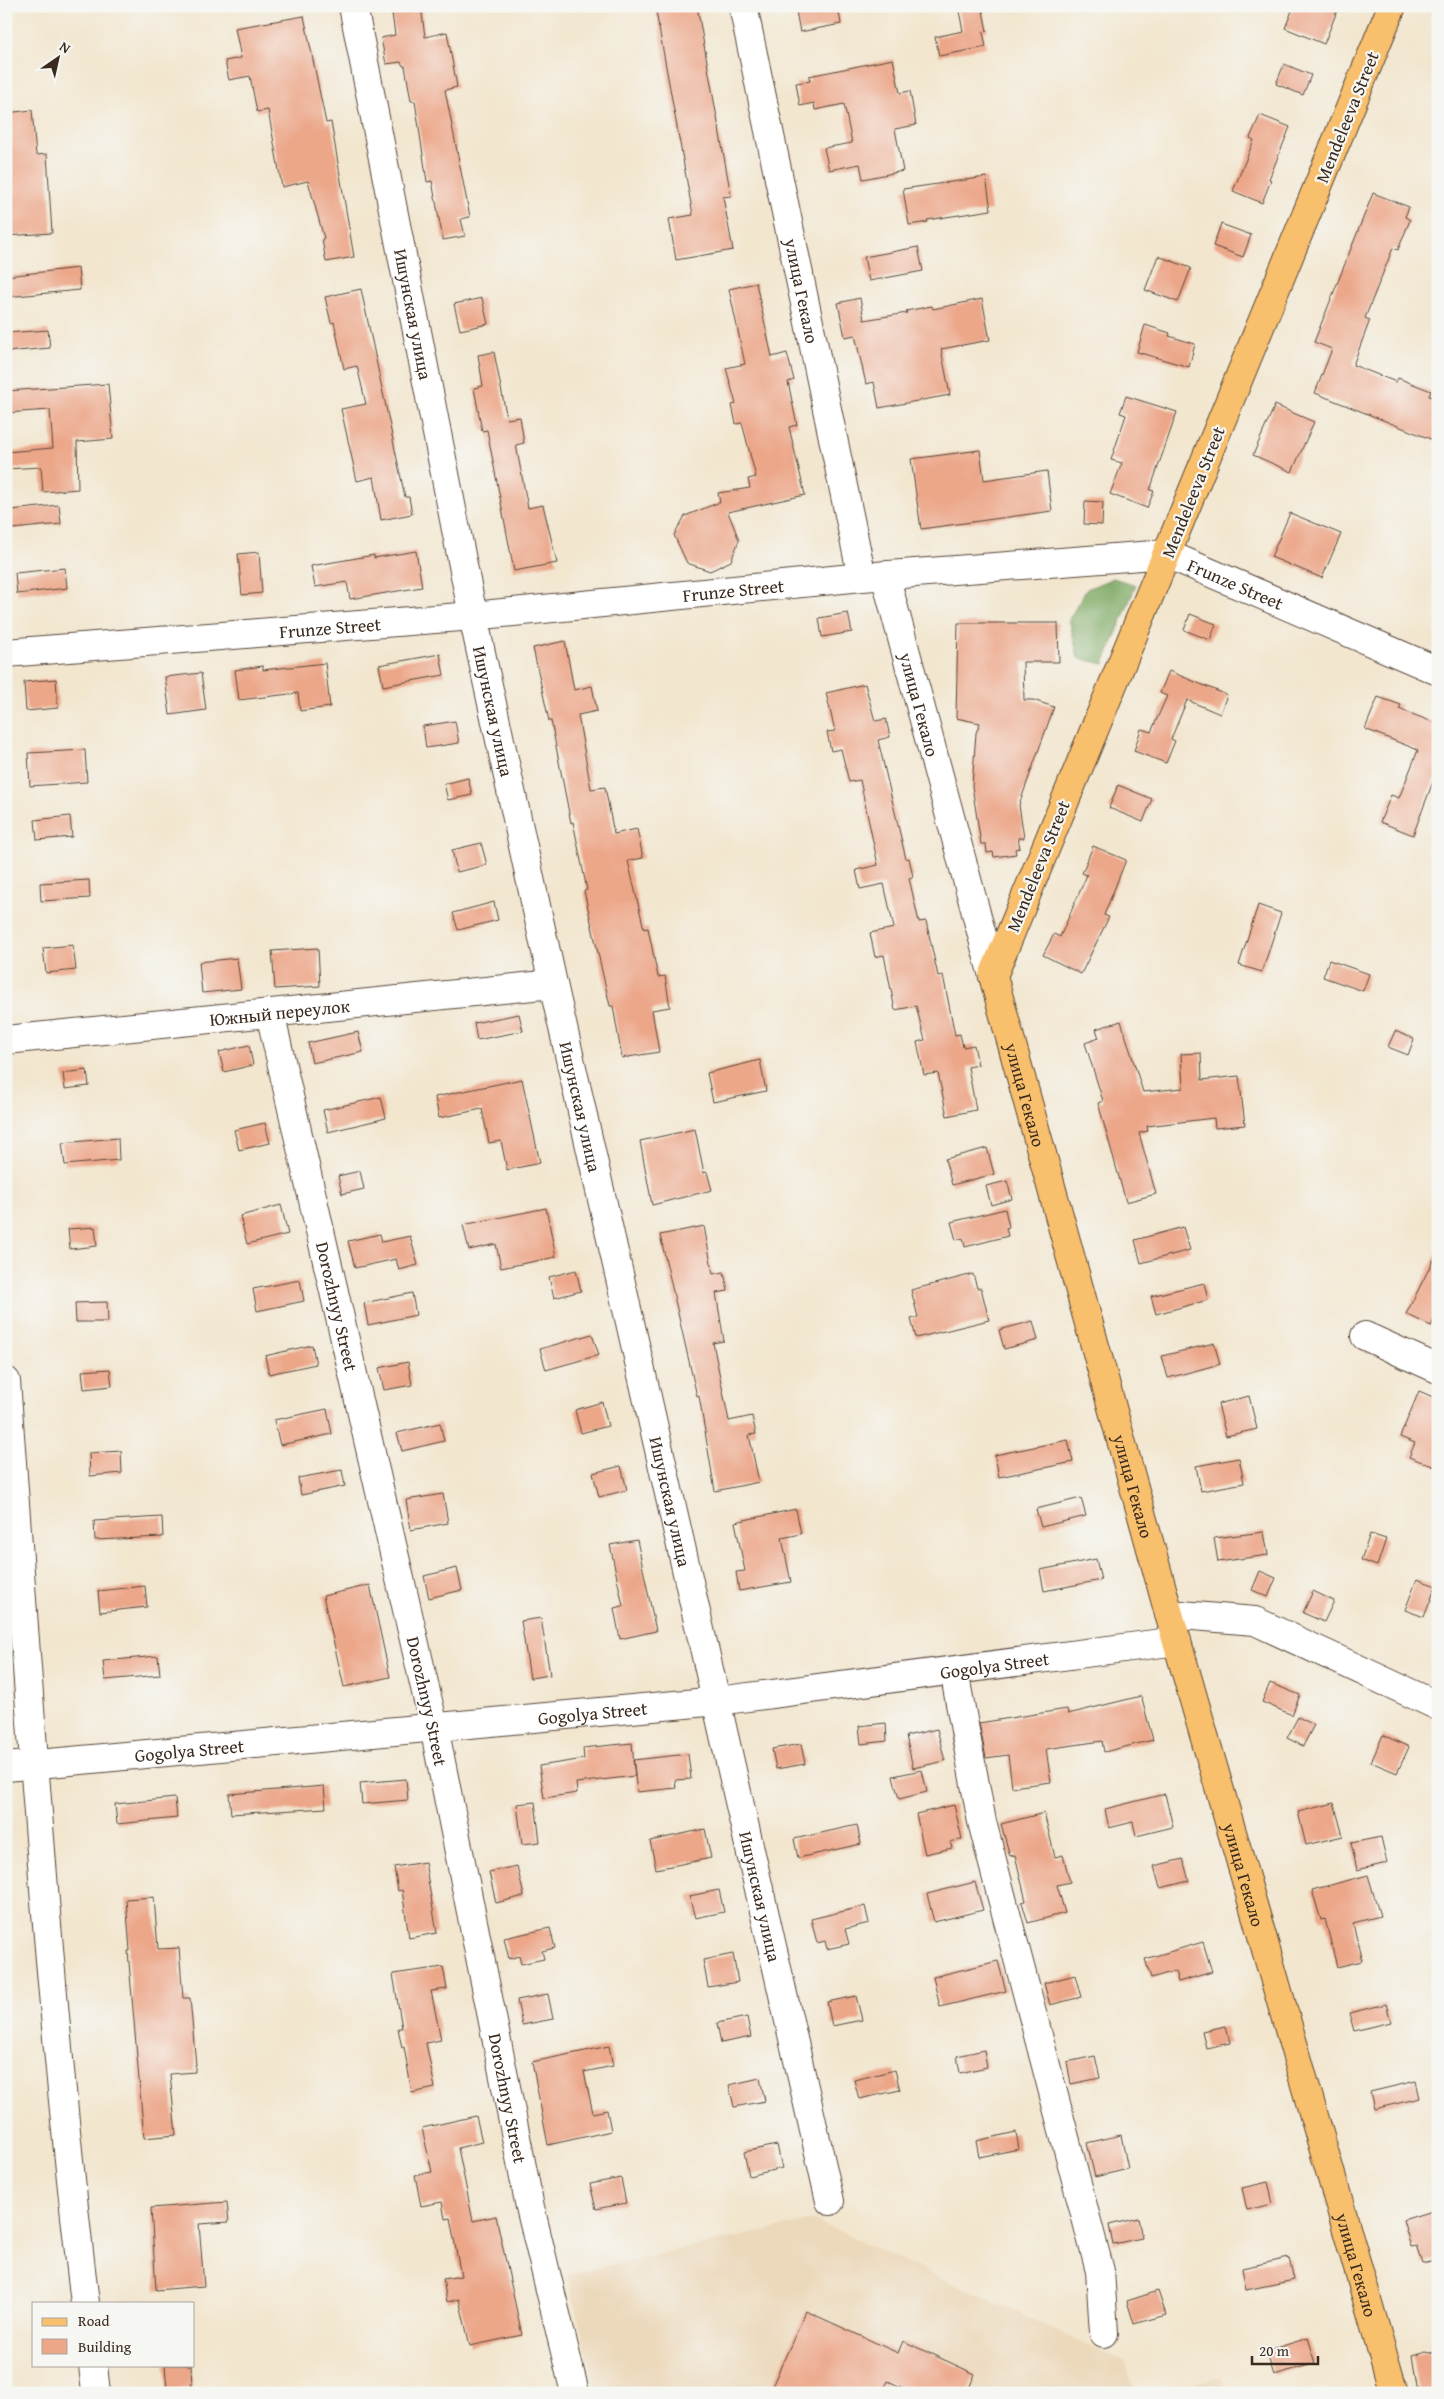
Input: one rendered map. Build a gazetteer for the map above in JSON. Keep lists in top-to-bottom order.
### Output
{
  "streets": {
    "main road": ["Mendeleeva Street", "улица Гекало"],
    "street": [
      "Ишунская улица",
      "Frunze Street",
      "Южный переулок",
      "Dorozhnyy Street",
      "Gogolya Street"
    ]
  },
  "crossings": [
    ["Mendeleeva Street", "улица Гекало"],
    ["Mendeleeva Street", "Frunze Street"],
    ["улица Гекало", "Frunze Street"],
    ["улица Гекало", "Gogolya Street"],
    ["Ишунская улица", "Frunze Street"],
    ["Ишунская улица", "Южный переулок"],
    ["Ишунская улица", "Gogolya Street"],
    ["Южный переулок", "Dorozhnyy Street"],
    ["Dorozhnyy Street", "Gogolya Street"]
  ],
  "legend": ["Road", "Building"],
  "scale_bar": "20 m",
  "north": "top right"
}
